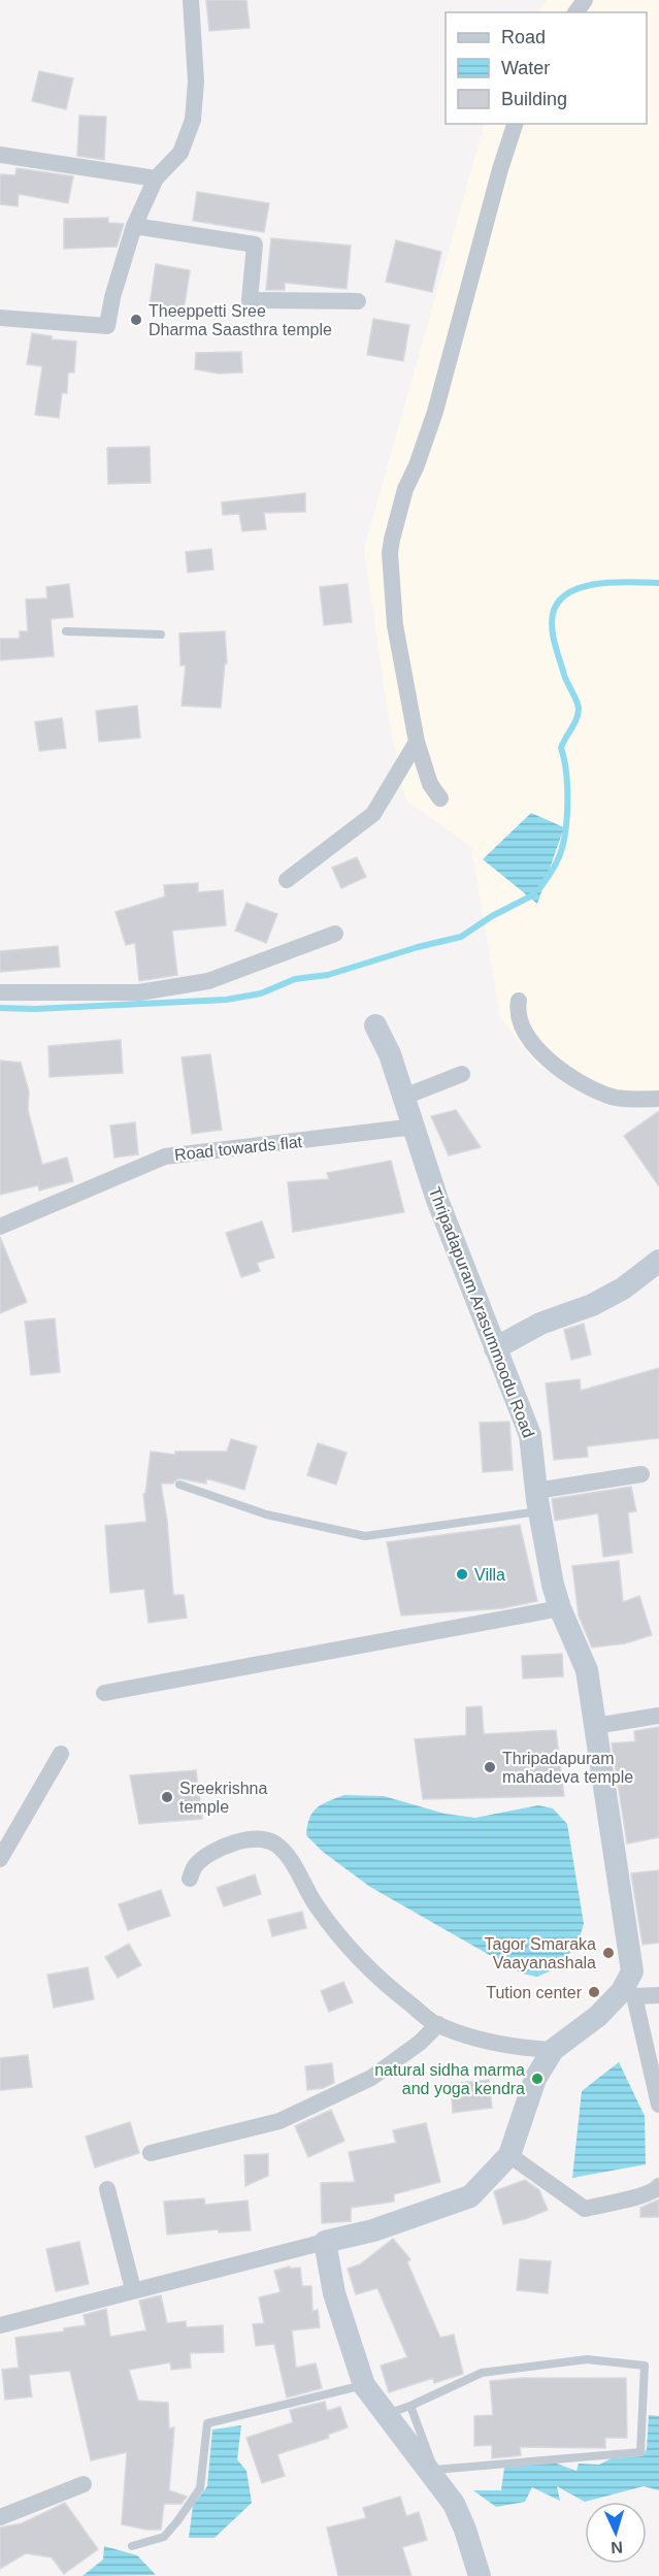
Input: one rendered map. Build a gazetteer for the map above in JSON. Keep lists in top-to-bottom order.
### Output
{
  "streets": {
    "main road": ["Thripadapuram Arasummoodu Road"],
    "street": ["Road towards flat"]
  },
  "crossings": [
    ["Road towards flat", "Thripadapuram Arasummoodu Road"]
  ],
  "places": [
    "Theeppetti Sree Dharma Saasthra temple",
    "Villa",
    "Thripadapuram mahadeva temple",
    "Sreekrishna temple",
    "Tagor Smaraka Vaayanashala",
    "Tution center",
    "natural sidha marma and yoga kendra"
  ],
  "legend": ["Road", "Water", "Building"],
  "north": "bottom"
}
